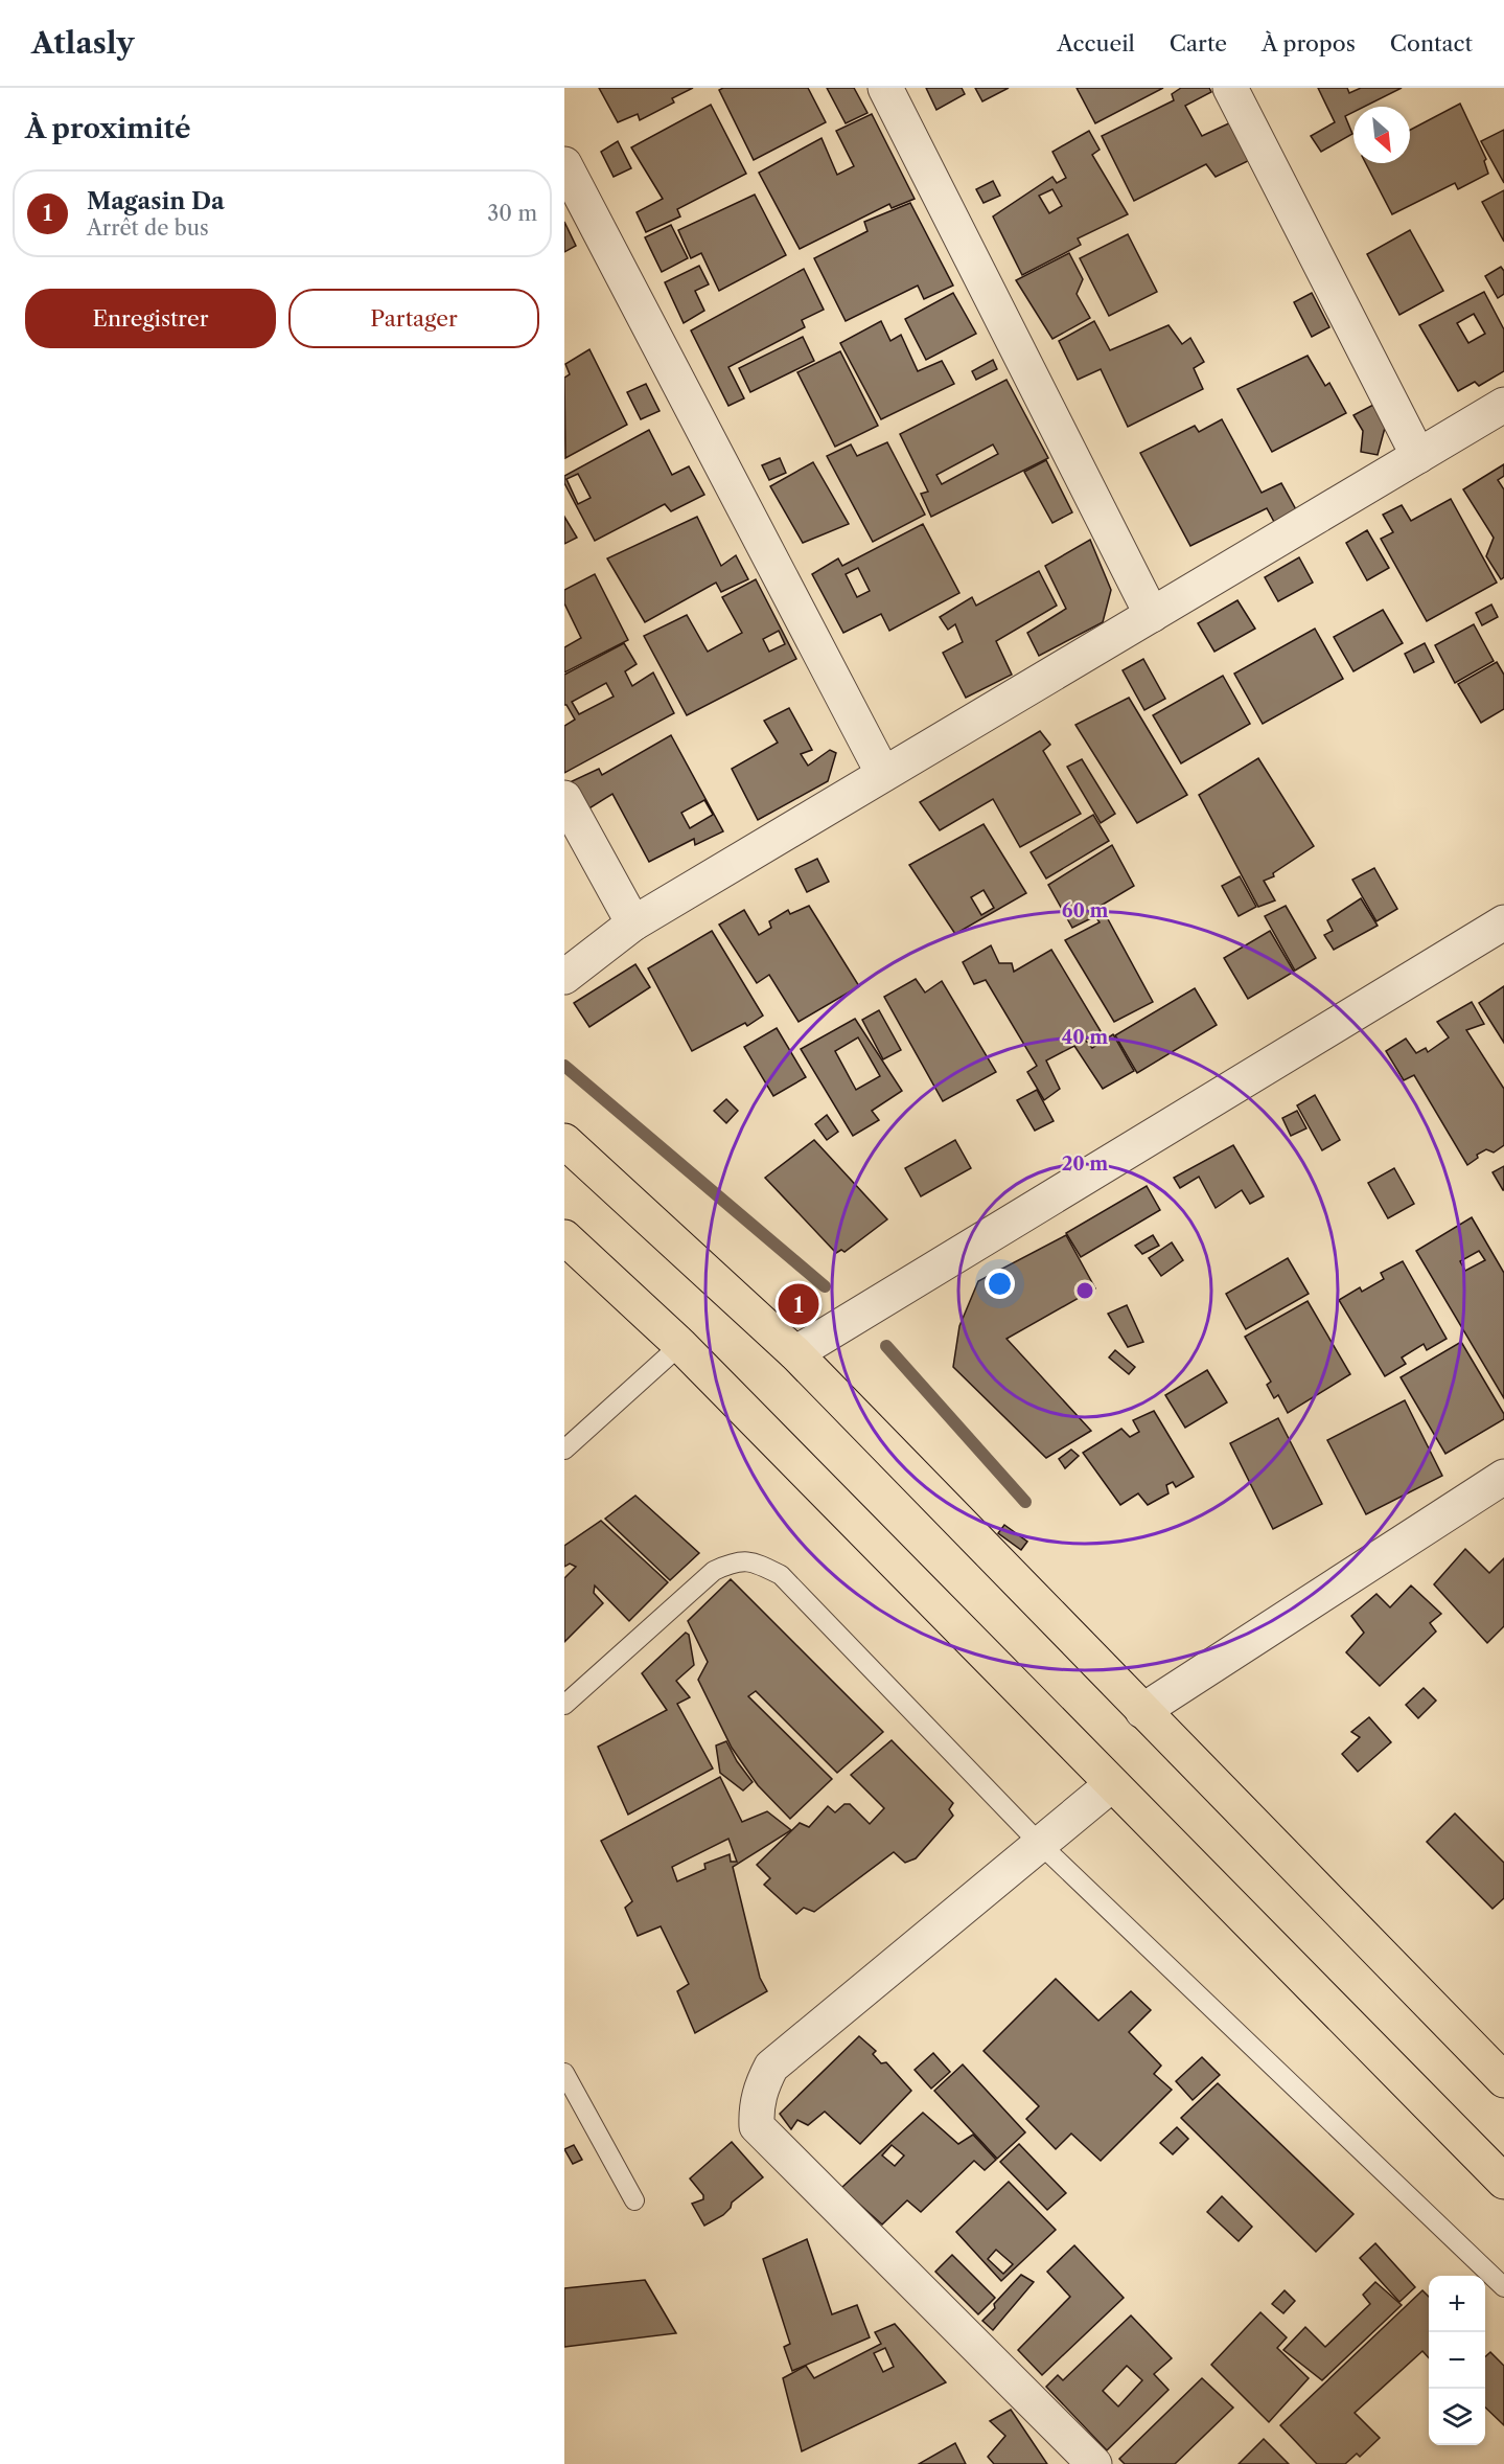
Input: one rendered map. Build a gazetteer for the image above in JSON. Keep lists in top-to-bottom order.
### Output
{
  "north": "bottom right",
  "page": {
    "header": "Atlasly",
    "nav": [
      "Accueil",
      "Carte",
      "À propos",
      "Contact"
    ],
    "heading": "À proximité",
    "list": [
      {
        "mark": "1",
        "name": "Magasin Da",
        "note": "Arrêt de bus",
        "value": "30 m"
      }
    ],
    "buttons": ["Enregistrer", "Partager"],
    "pins": "1",
    "map_buttons": ["+", "−"]
  },
  "rings": ["60 m", "40 m", "20 m"]
}
